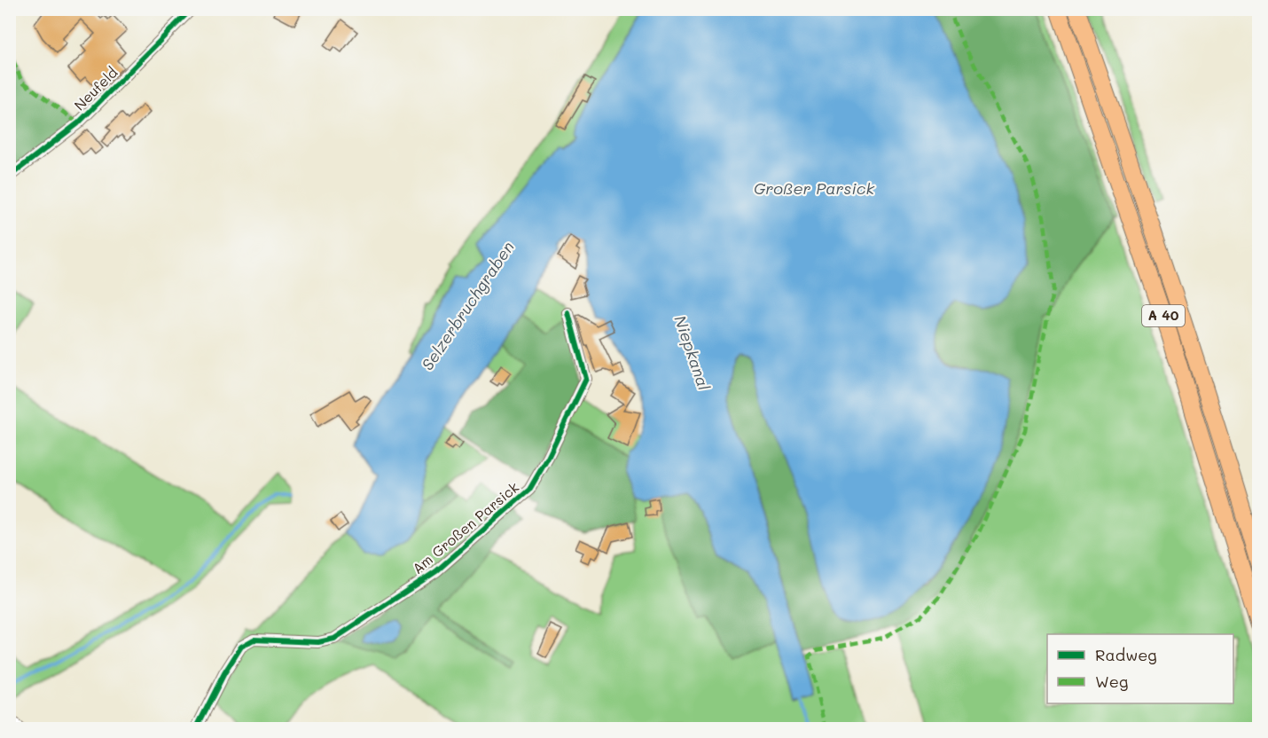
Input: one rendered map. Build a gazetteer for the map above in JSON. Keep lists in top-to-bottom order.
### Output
{
  "streets": {
    "highway": ["A 40"],
    "street": ["Neufeld", "Am Großen Parsick"]
  },
  "water": ["Großer Parsick", "Selzerbruchgraben", "Niepkanal"],
  "legend": ["Radweg", "Weg"]
}
